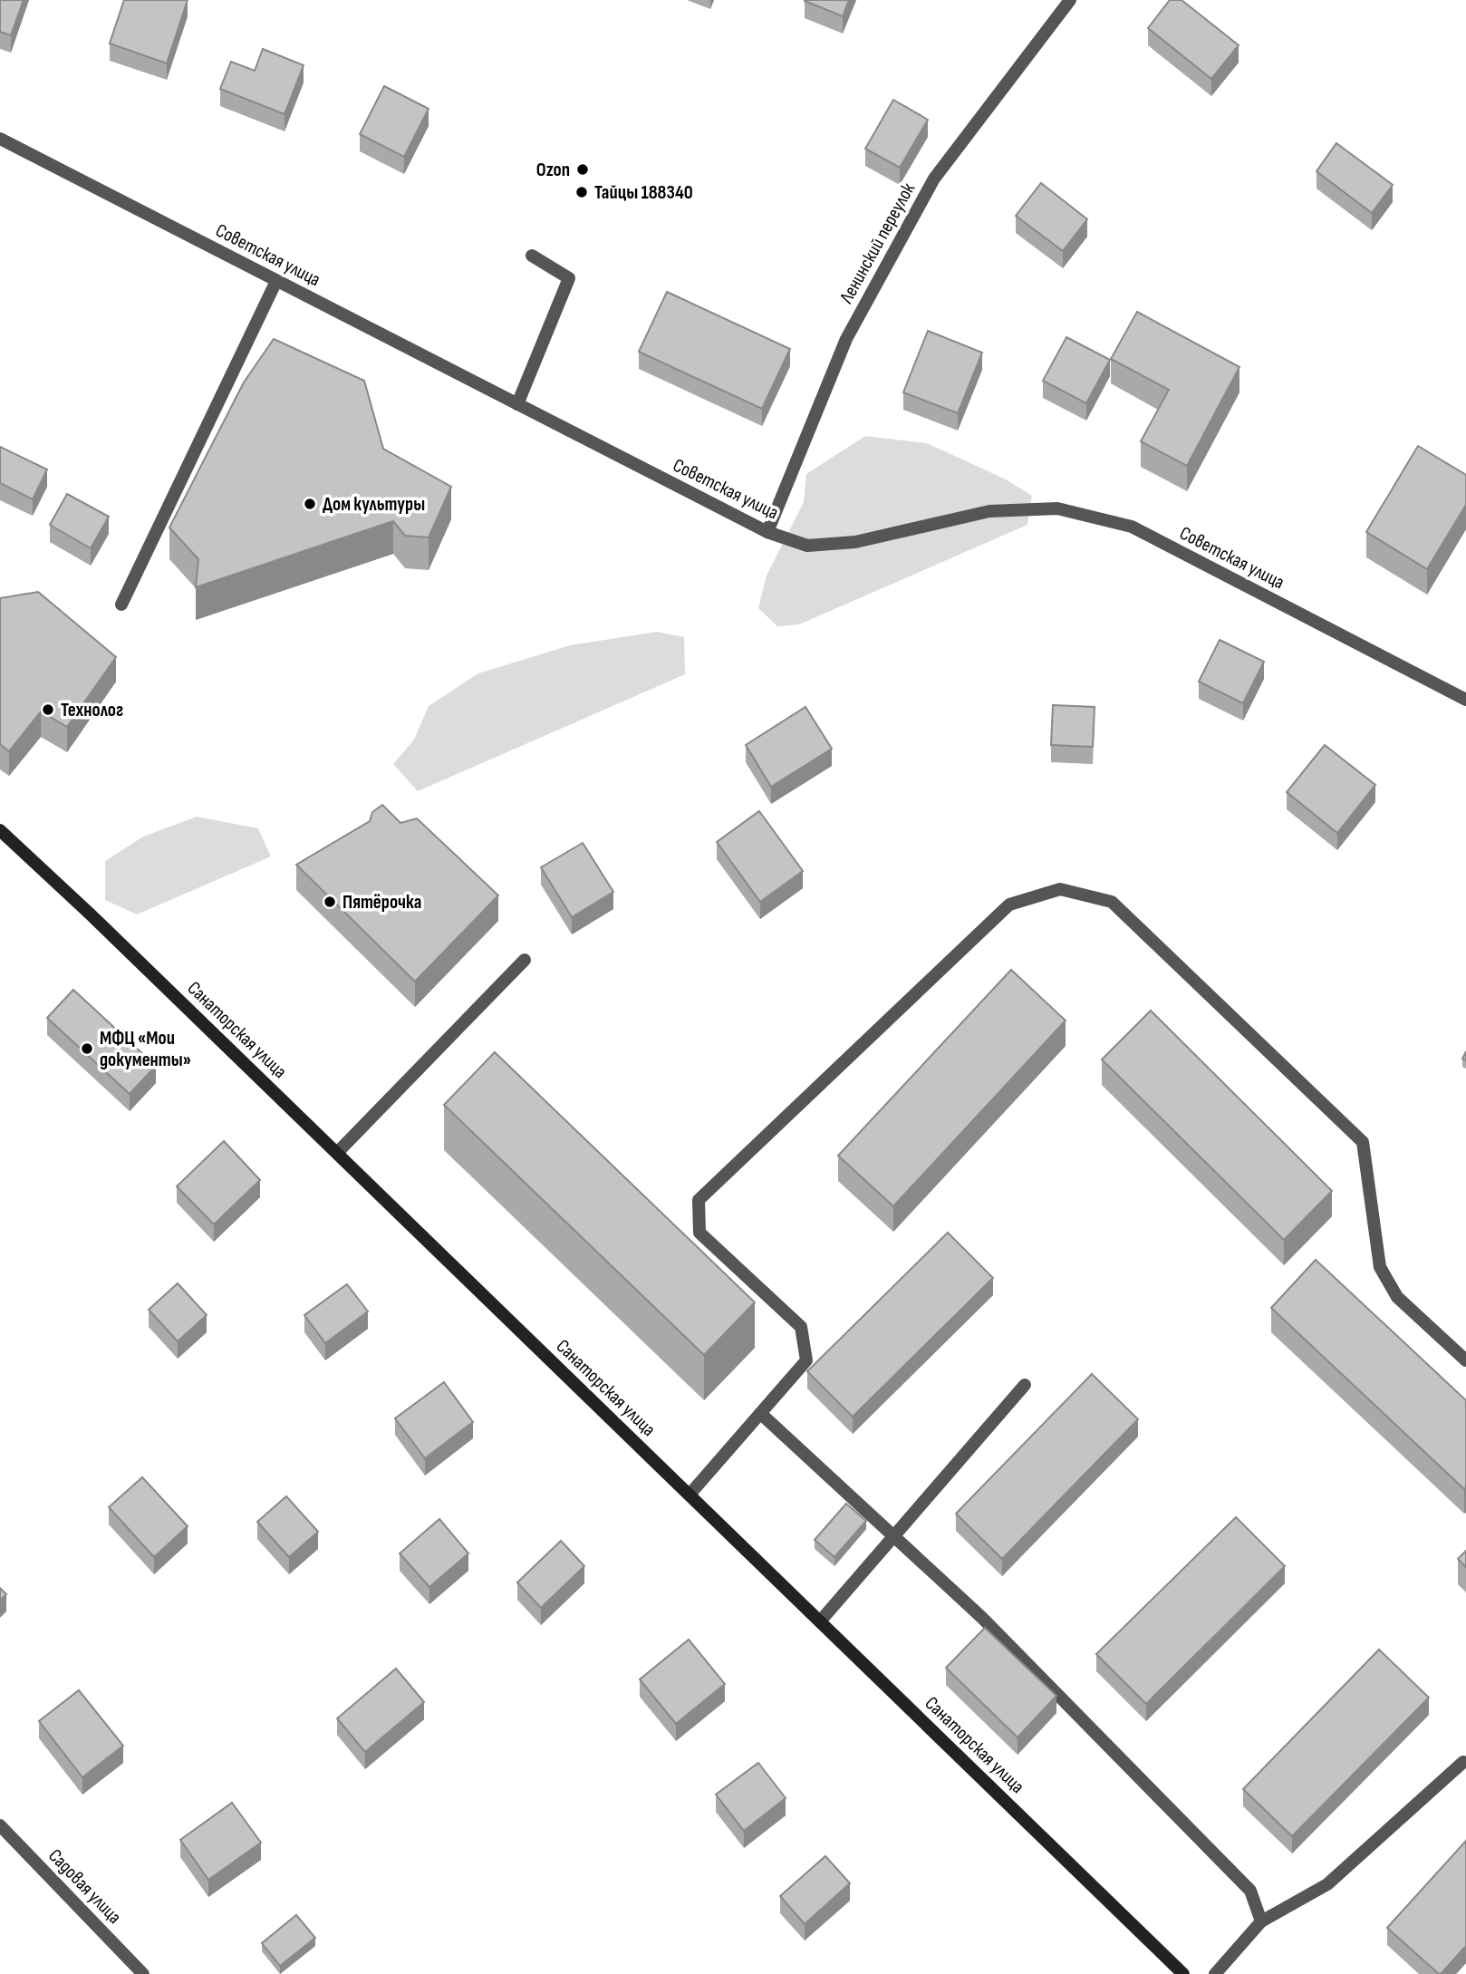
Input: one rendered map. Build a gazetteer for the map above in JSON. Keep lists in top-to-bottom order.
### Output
{
  "streets": {
    "street": [
      "Ленинский переулок",
      "Советская улица",
      "Санаторская улица",
      "Садовая улица"
    ]
  },
  "crossings": [
    ["Ленинский переулок", "Советская улица"]
  ],
  "places": [
    "Ozon",
    "Тайцы 188340",
    "Дом культуры",
    "Технолог",
    "Пятёрочка",
    "МФЦ «Мои документы»"
  ]
}
